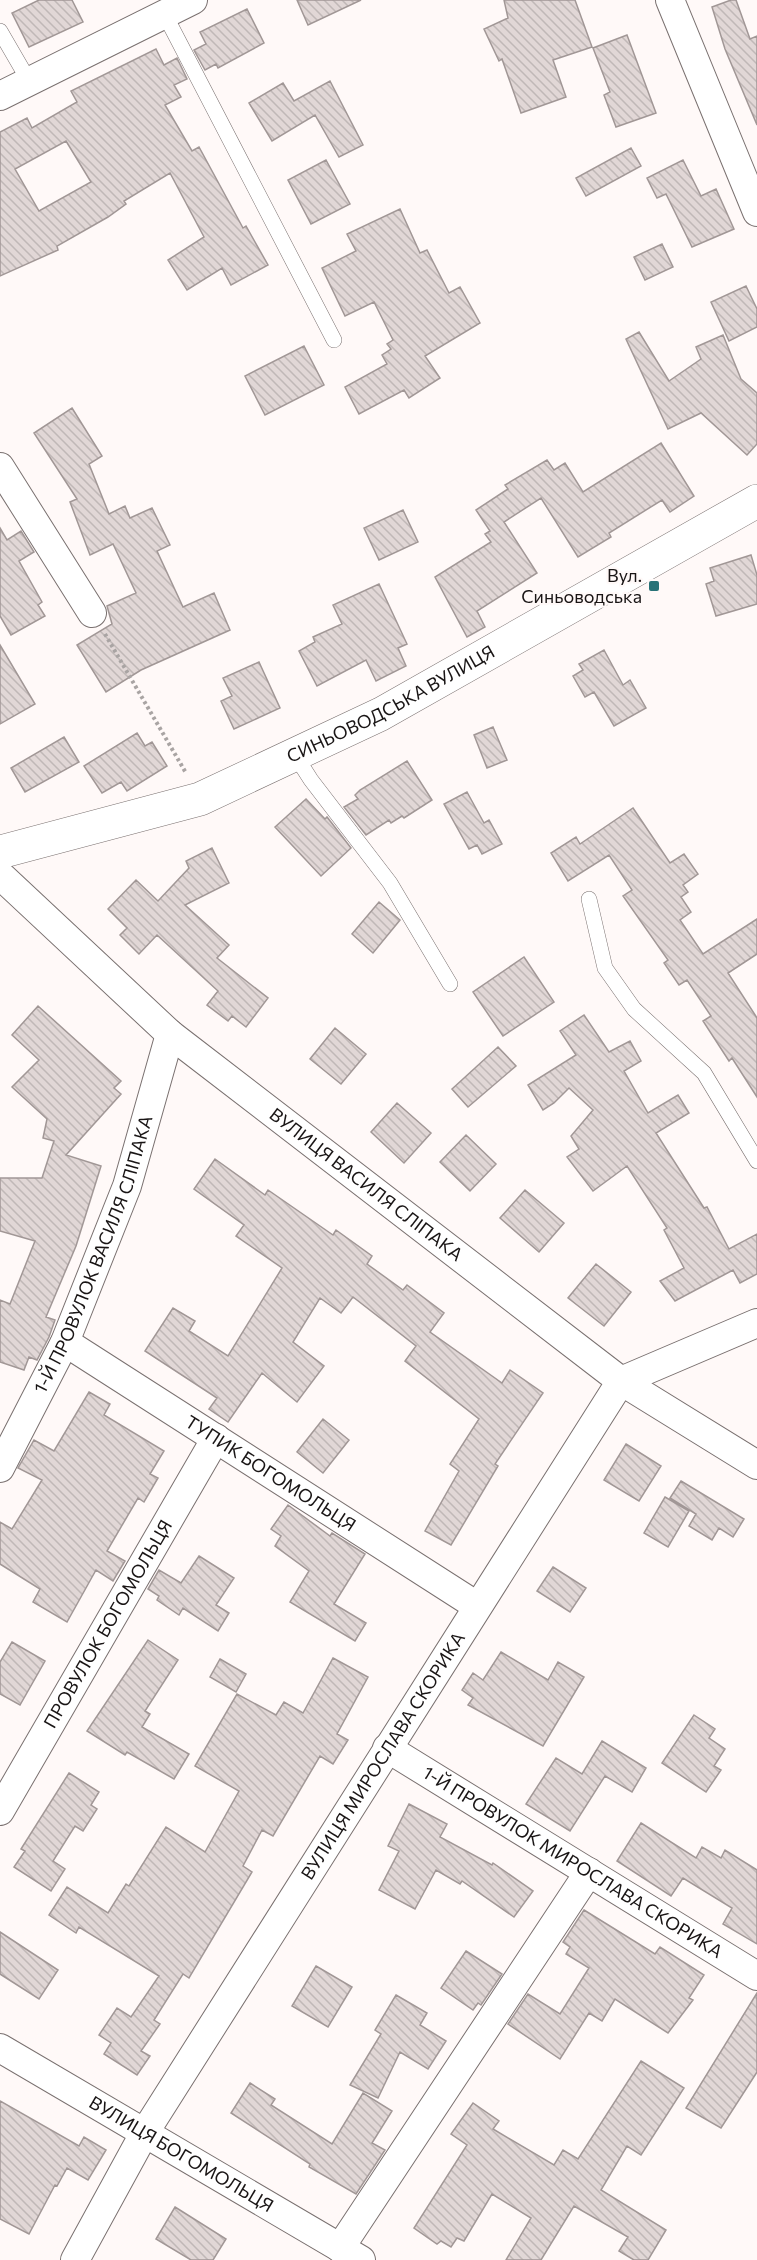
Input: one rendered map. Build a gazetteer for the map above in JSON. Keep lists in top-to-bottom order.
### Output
{
  "streets": {
    "street": [
      "СИНЬОВОДСЬКА ВУЛИЦЯ",
      "ВУЛИЦЯ ВАСИЛЯ СЛІПАКА",
      "1-Й ПРОВУЛОК ВАСИЛЯ СЛІПАКА",
      "ТУПИК БОГОМОЛЬЦЯ",
      "ПРОВУЛОК БОГОМОЛЬЦЯ",
      "ВУЛИЦЯ МИРОСЛАВА СКОРИКА",
      "1-Й ПРОВУЛОК МИРОСЛАВА СКОРИКА",
      "ВУЛИЦЯ БОГОМОЛЬЦЯ"
    ]
  },
  "crossings": [
    ["ВУЛИЦЯ ВАСИЛЯ СЛІПАКА", "1-Й ПРОВУЛОК ВАСИЛЯ СЛІПАКА"],
    ["ВУЛИЦЯ ВАСИЛЯ СЛІПАКА", "ВУЛИЦЯ МИРОСЛАВА СКОРИКА"],
    ["1-Й ПРОВУЛОК ВАСИЛЯ СЛІПАКА", "ТУПИК БОГОМОЛЬЦЯ"],
    ["ТУПИК БОГОМОЛЬЦЯ", "ПРОВУЛОК БОГОМОЛЬЦЯ"],
    ["ТУПИК БОГОМОЛЬЦЯ", "ВУЛИЦЯ МИРОСЛАВА СКОРИКА"],
    ["ВУЛИЦЯ МИРОСЛАВА СКОРИКА", "1-Й ПРОВУЛОК МИРОСЛАВА СКОРИКА"],
    ["ВУЛИЦЯ МИРОСЛАВА СКОРИКА", "ВУЛИЦЯ БОГОМОЛЬЦЯ"]
  ],
  "places": {
    "transit": ["Вул. Синьоводська"]
  }
}
